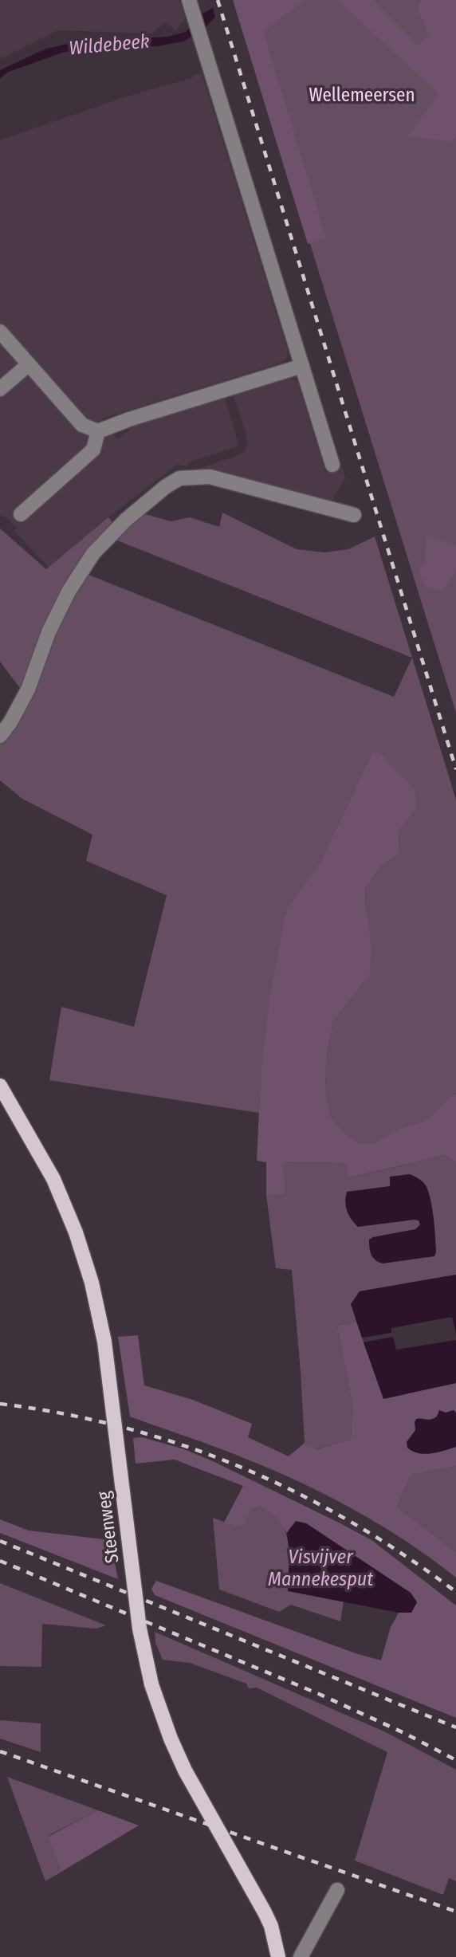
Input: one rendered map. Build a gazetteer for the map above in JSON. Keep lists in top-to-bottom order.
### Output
{
  "streets": {
    "main road": ["Steenweg"]
  },
  "water": ["Wildebeek", "Visvijver Mannekesput"],
  "parks": ["Wellemeersen"]
}
